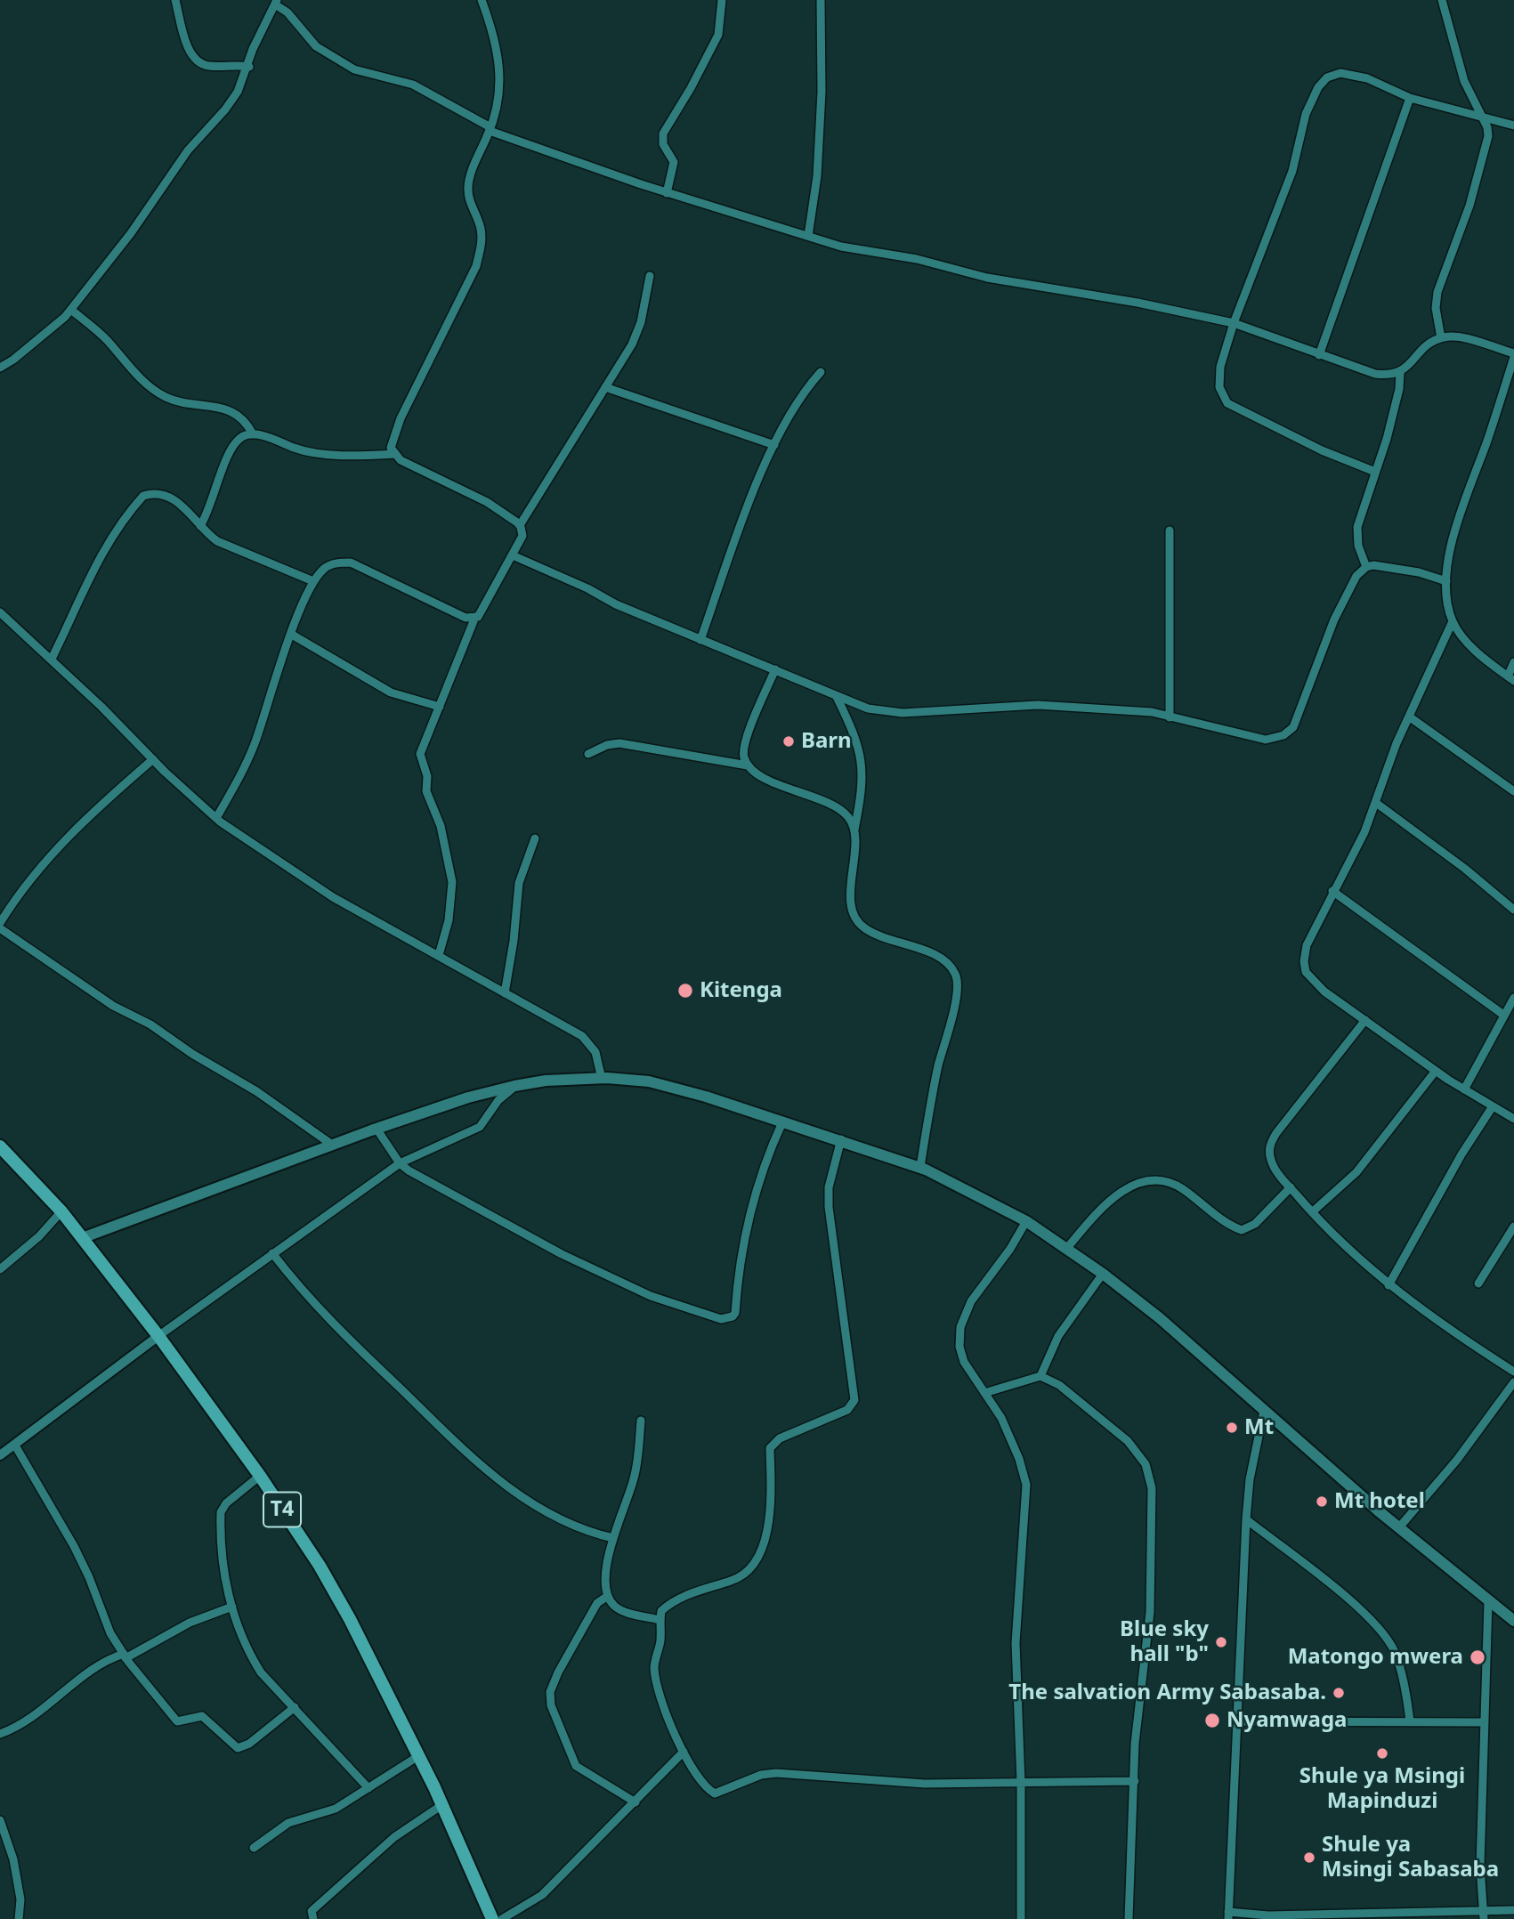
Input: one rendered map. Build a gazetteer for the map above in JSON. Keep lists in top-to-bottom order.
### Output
{
  "streets": {
    "highway": ["T4"]
  },
  "places": [
    "Barn",
    "Kitenga",
    "Mt",
    "Mt hotel",
    "Blue sky hall \"b\"",
    "Matongo mwera",
    "The salvation Army Sabasaba.",
    "Nyamwaga",
    "Shule ya Msingi Mapinduzi",
    "Shule ya Msingi Sabasaba"
  ]
}
